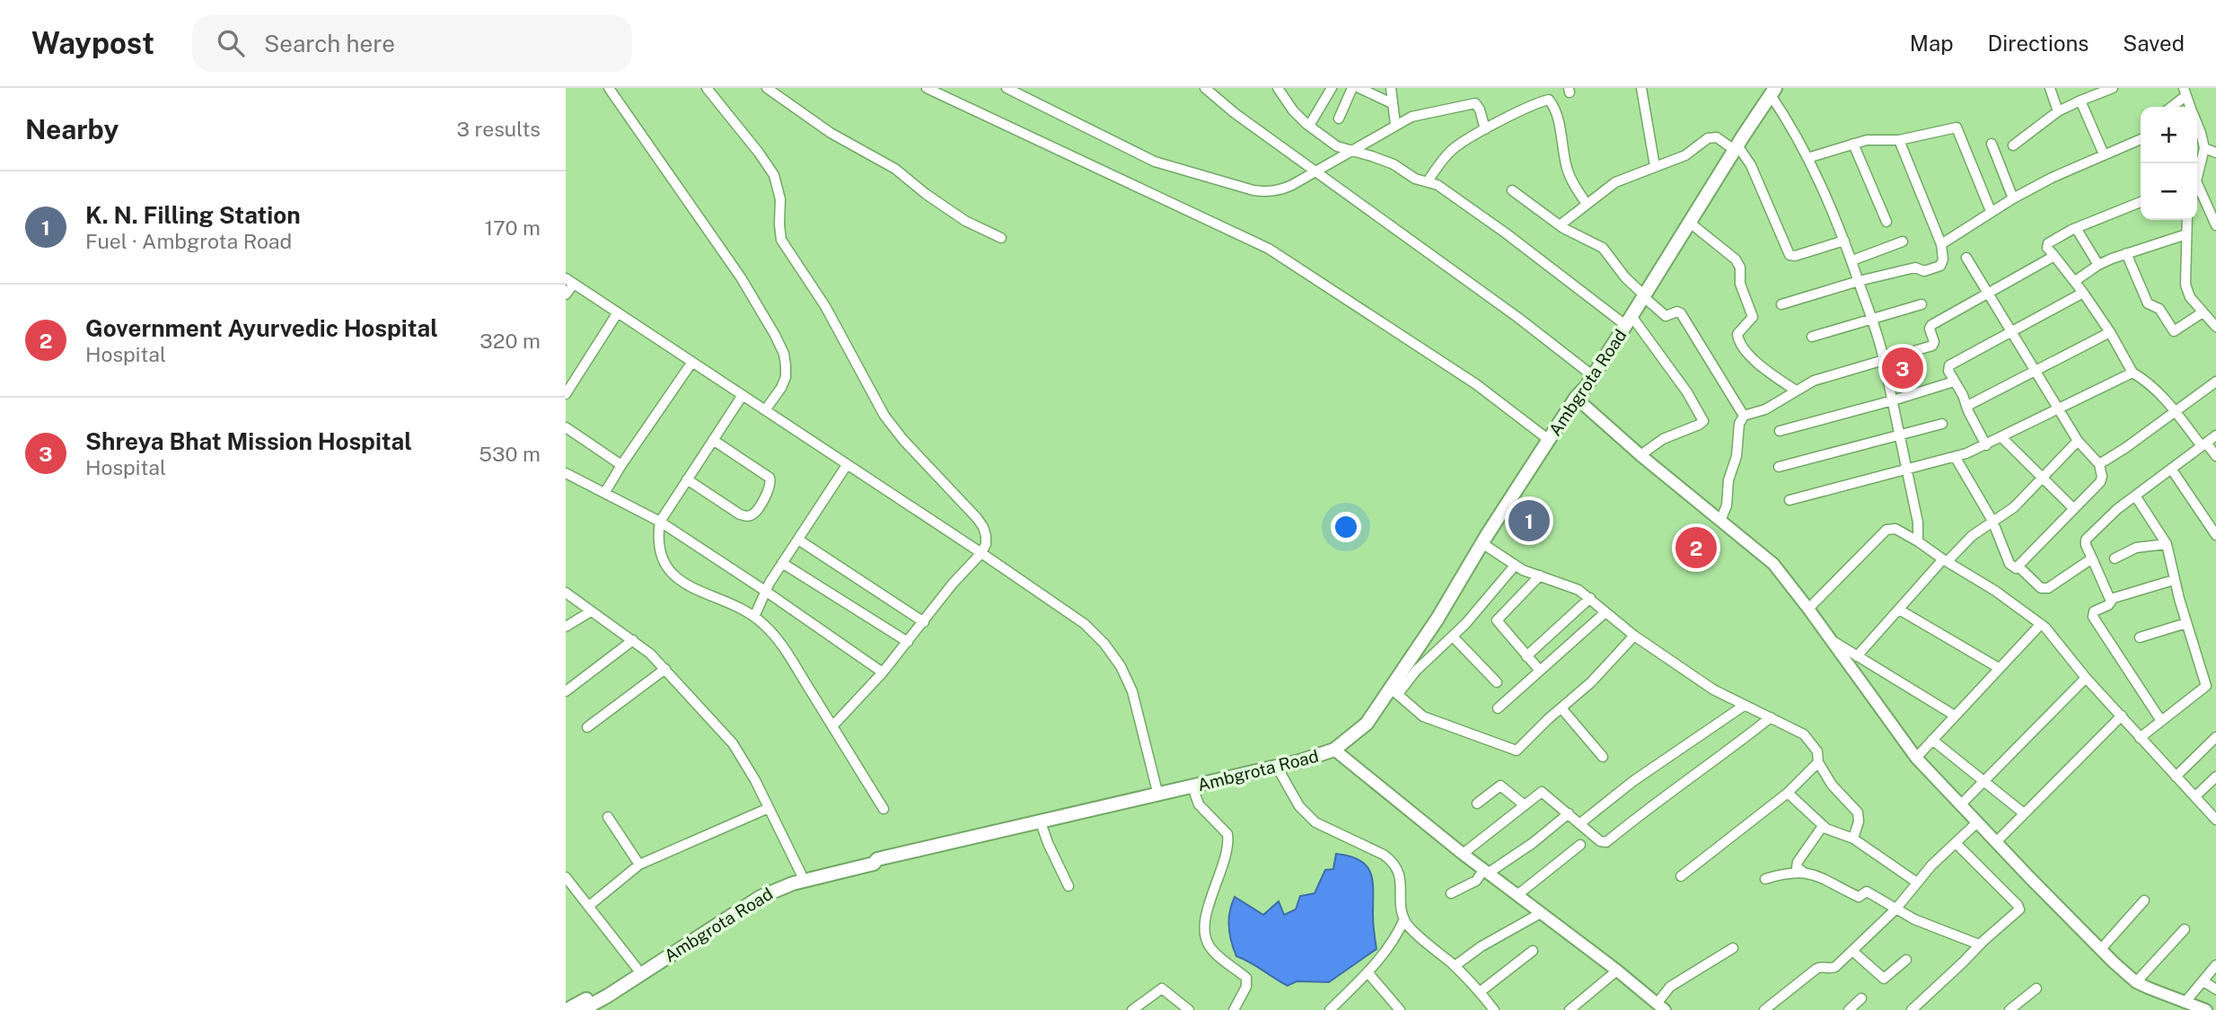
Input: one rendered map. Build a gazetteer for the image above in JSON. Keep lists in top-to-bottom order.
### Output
{
  "streets": {
    "main road": ["Ambgrota Road"]
  },
  "page": {
    "header": "Waypost",
    "search": "Search here",
    "nav": ["Map", "Directions", "Saved"],
    "heading": ["Nearby", "3 results"],
    "map_buttons": ["+", "−"],
    "list": [
      {
        "mark": "1",
        "name": "K. N. Filling Station",
        "note": "Fuel · Ambgrota Road",
        "value": "170 m"
      },
      {
        "mark": "2",
        "name": "Government Ayurvedic Hospital",
        "note": "Hospital",
        "value": "320 m"
      },
      {
        "mark": "3",
        "name": "Shreya Bhat Mission Hospital",
        "note": "Hospital",
        "value": "530 m"
      }
    ],
    "pins": ["3", "1", "2"]
  }
}
